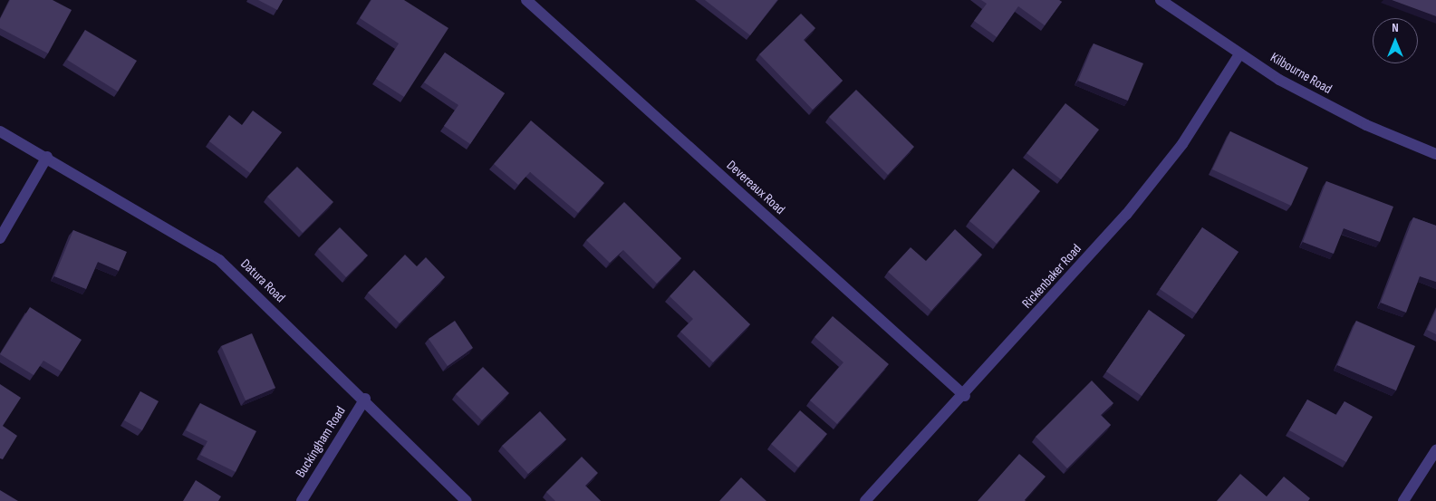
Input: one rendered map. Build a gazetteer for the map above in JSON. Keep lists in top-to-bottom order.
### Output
{
  "streets": {
    "street": [
      "Kilbourne Road",
      "Devereaux Road",
      "Rickenbaker Road",
      "Datura Road",
      "Buckingham Road"
    ]
  },
  "crossings": [
    ["Kilbourne Road", "Rickenbaker Road"],
    ["Devereaux Road", "Rickenbaker Road"],
    ["Datura Road", "Buckingham Road"]
  ],
  "north": "top"
}
